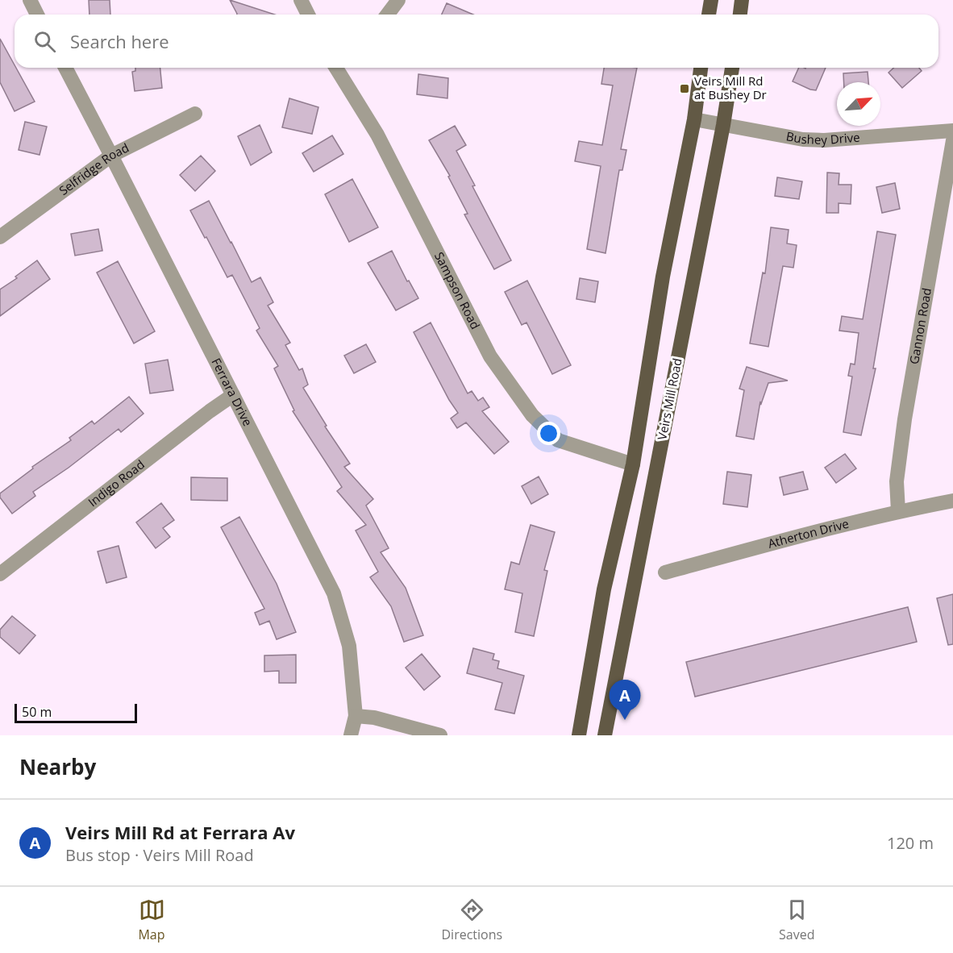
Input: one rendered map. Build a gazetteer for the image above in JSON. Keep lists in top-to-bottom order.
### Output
{
  "streets": {
    "main road": ["Veirs Mill Road"],
    "street": [
      "Bushey Drive",
      "Selfridge Road",
      "Sampson Road",
      "Gannon Road",
      "Ferrara Drive",
      "Indigo Road",
      "Atherton Drive"
    ]
  },
  "crossings": [
    ["Bushey Drive", "Veirs Mill Road"],
    ["Selfridge Road", "Ferrara Drive"],
    ["Sampson Road", "Veirs Mill Road"],
    ["Gannon Road", "Atherton Drive"],
    ["Ferrara Drive", "Indigo Road"]
  ],
  "places": {
    "transit": ["Veirs Mill Rd at Bushey Dr"]
  },
  "scale_bar": "50 m",
  "north": "top right",
  "page": {
    "search": "Search here",
    "pins": "A",
    "scale": "50 m",
    "heading": "Nearby",
    "list": [
      {
        "mark": "A",
        "name": "Veirs Mill Rd at Ferrara Av",
        "note": "Bus stop · Veirs Mill Road",
        "value": "120 m"
      }
    ],
    "nav": ["Map", "Directions", "Saved"]
  }
}
